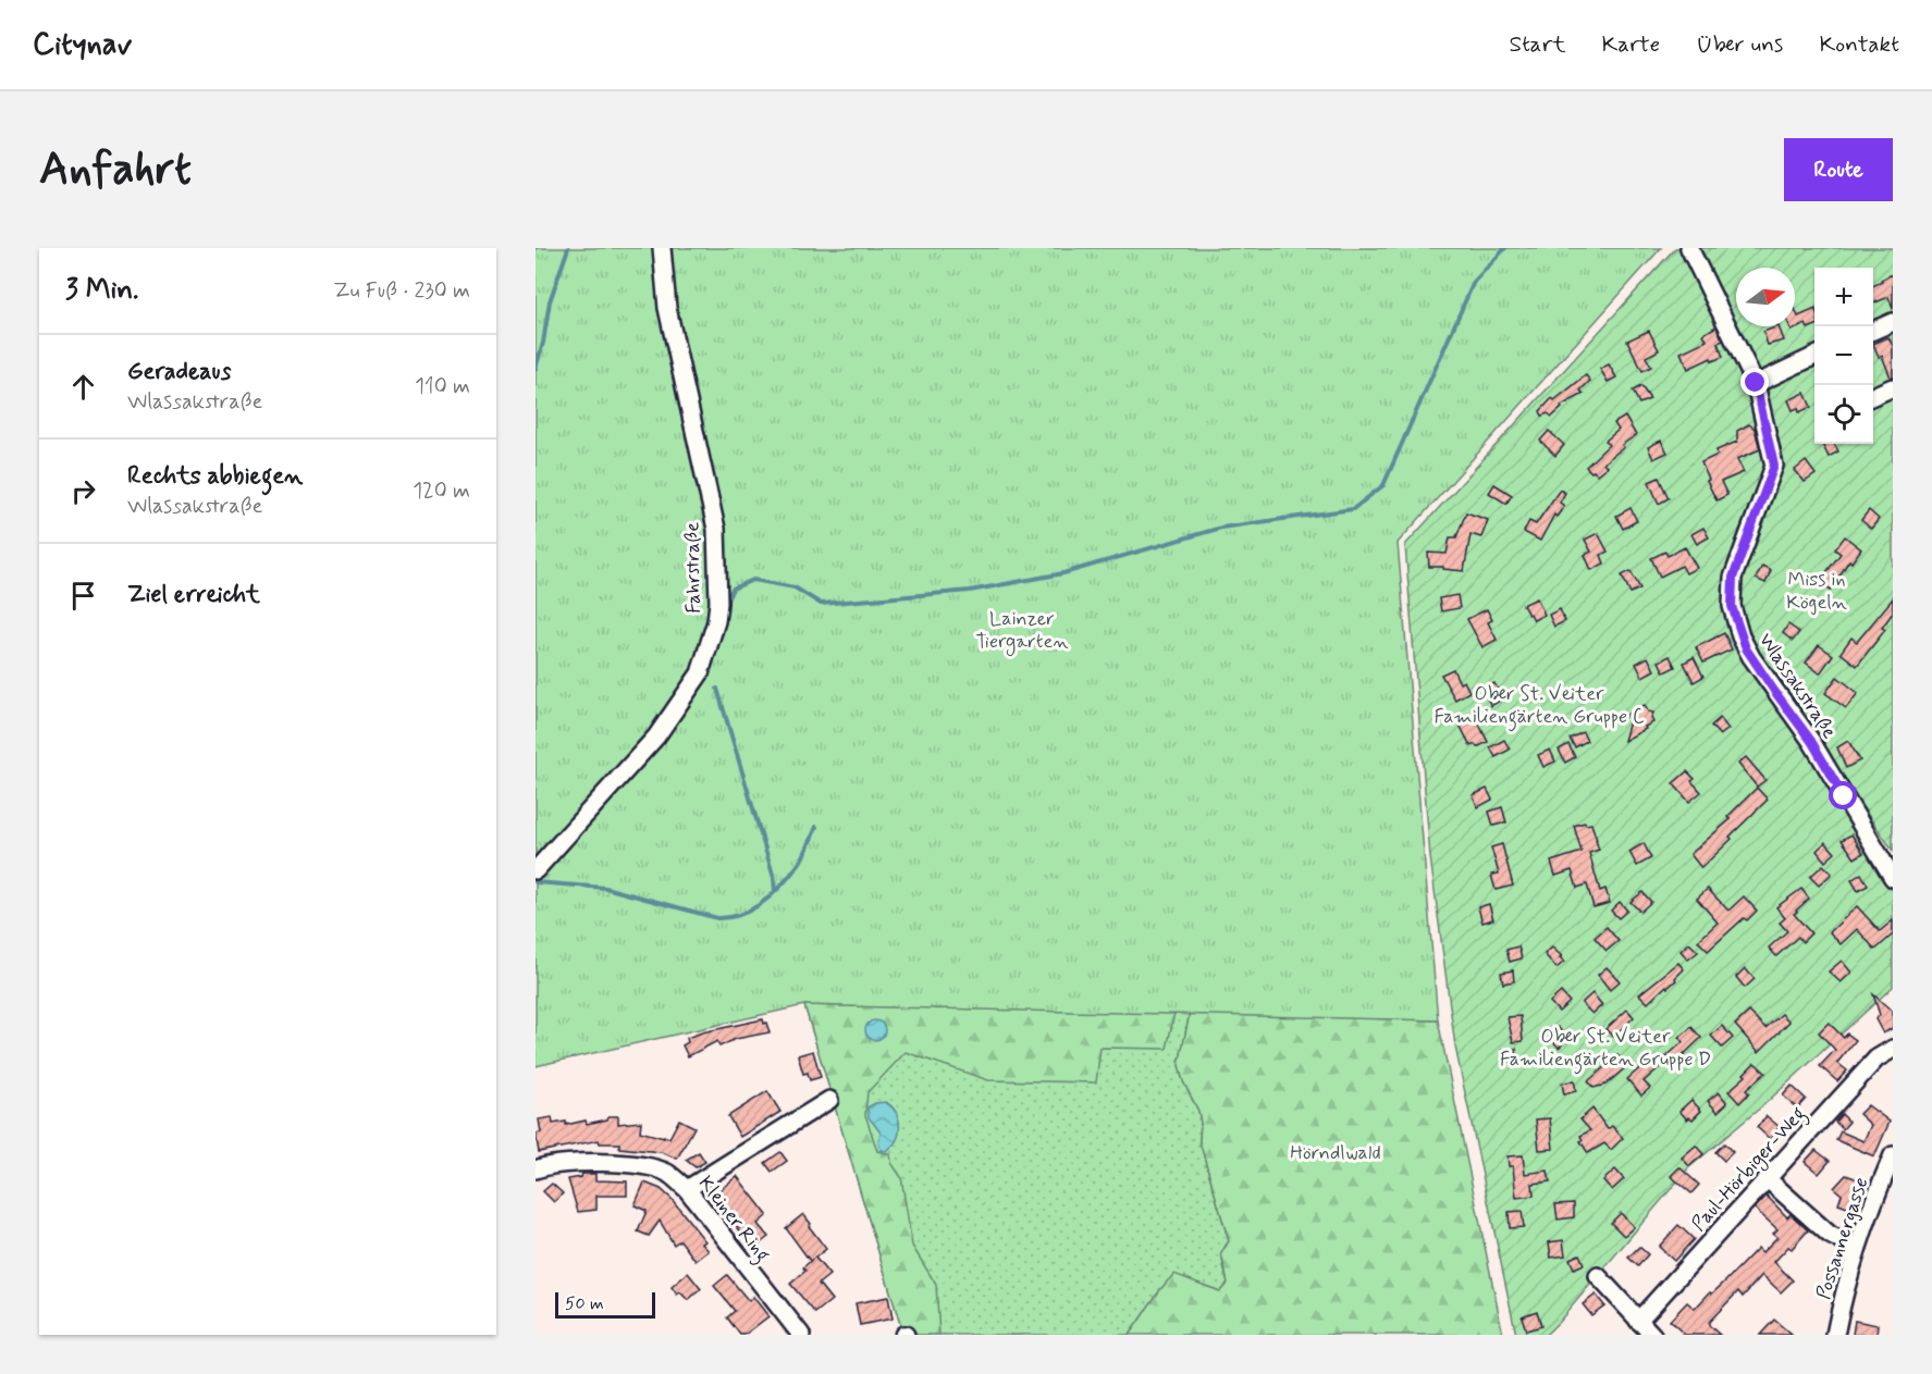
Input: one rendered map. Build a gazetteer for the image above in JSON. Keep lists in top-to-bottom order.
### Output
{
  "streets": {
    "street": [
      "Fahrstraße",
      "Wlassakstraße",
      "Paul-Hörbiger-Weg",
      "Kleiner Ring",
      "Possannergasse"
    ]
  },
  "parks": [
    "Miss in Kögeln",
    "Lainzer Tiergarten",
    "Ober St. Veiter Familiengärten Gruppe C",
    "Ober St. Veiter Familiengärten Gruppe D",
    "Hörndlwald"
  ],
  "scale_bar": "50 m",
  "north": "right",
  "page": {
    "header": "Citynav",
    "nav": [
      "Start",
      "Karte",
      "Über uns",
      "Kontakt"
    ],
    "buttons": "Route",
    "title": "Anfahrt",
    "heading": ["3 Min.", "Zu Fuß · 230 m"],
    "map_buttons": ["+", "−"],
    "list": [
      ["Geradeaus", "Wlassakstraße", "110 m"],
      ["Rechts abbiegen", "Wlassakstraße", "120 m"],
      "Ziel erreicht"
    ],
    "scale": "50 m"
  }
}
